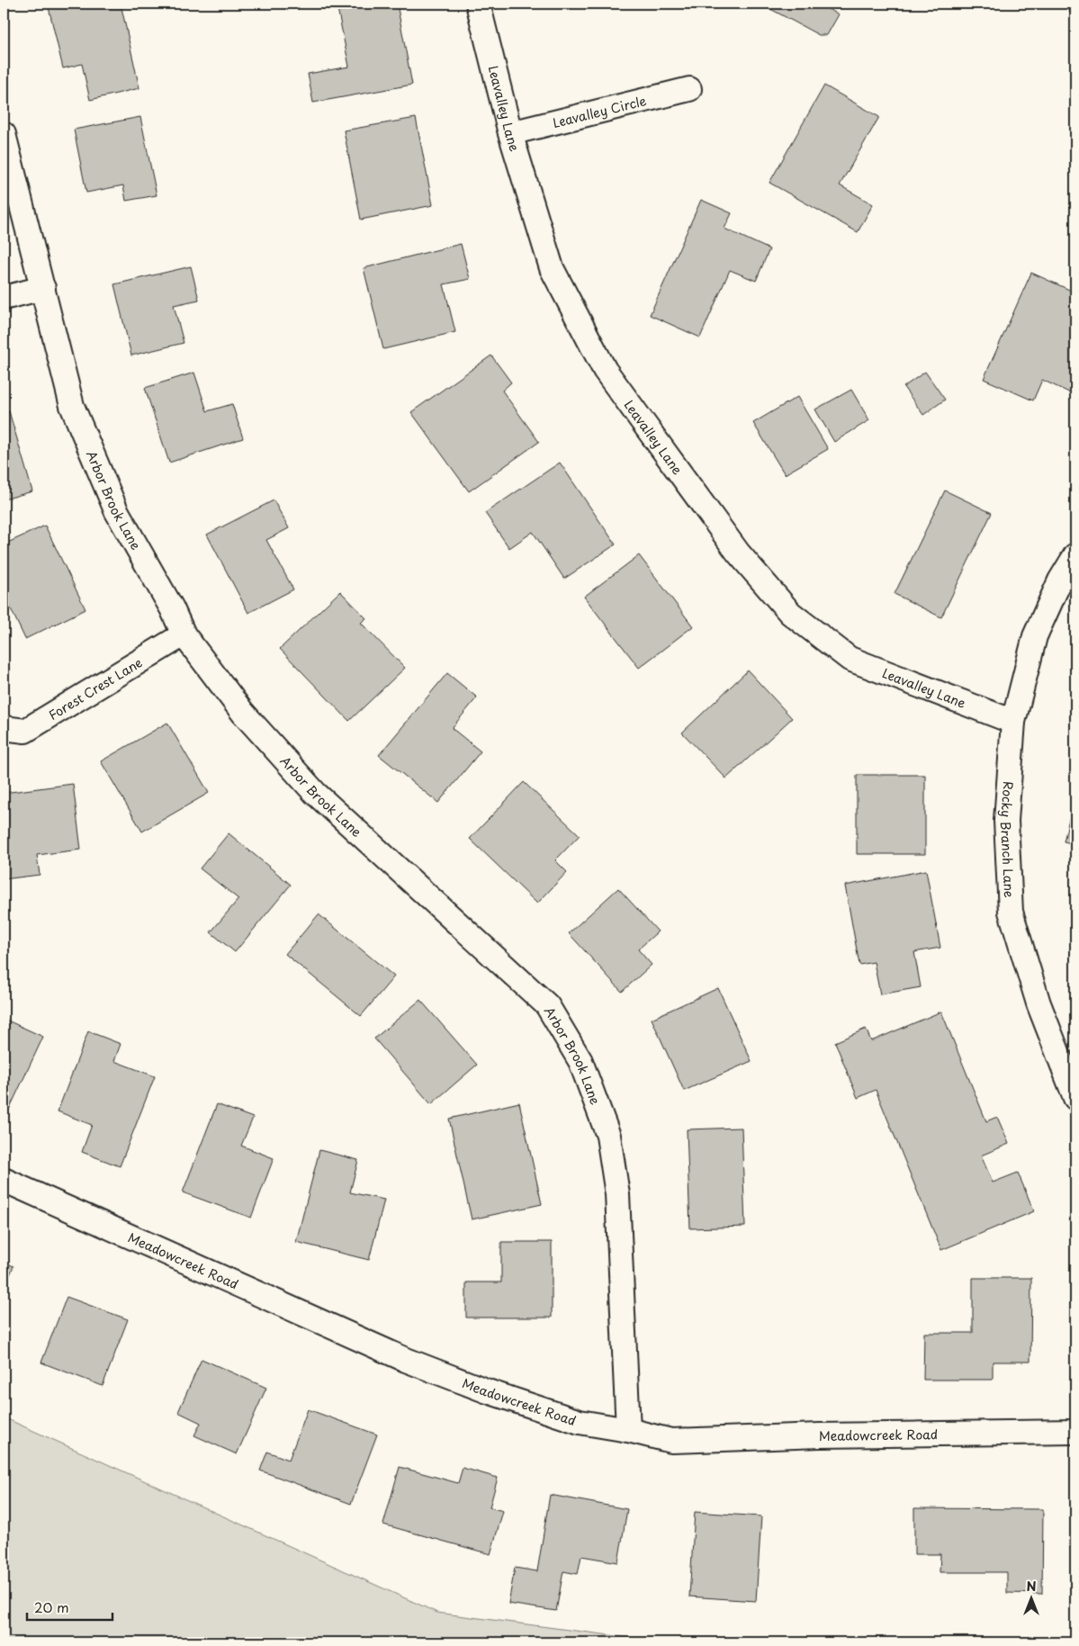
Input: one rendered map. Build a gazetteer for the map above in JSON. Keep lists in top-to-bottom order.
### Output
{
  "streets": {
    "street": [
      "Leavalley Lane",
      "Leavalley Circle",
      "Arbor Brook Lane",
      "Forest Crest Lane",
      "Rocky Branch Lane",
      "Meadowcreek Road"
    ]
  },
  "crossings": [
    ["Leavalley Lane", "Leavalley Circle"],
    ["Leavalley Lane", "Rocky Branch Lane"],
    ["Arbor Brook Lane", "Forest Crest Lane"],
    ["Arbor Brook Lane", "Meadowcreek Road"]
  ],
  "scale_bar": "20 m",
  "north": "top"
}
